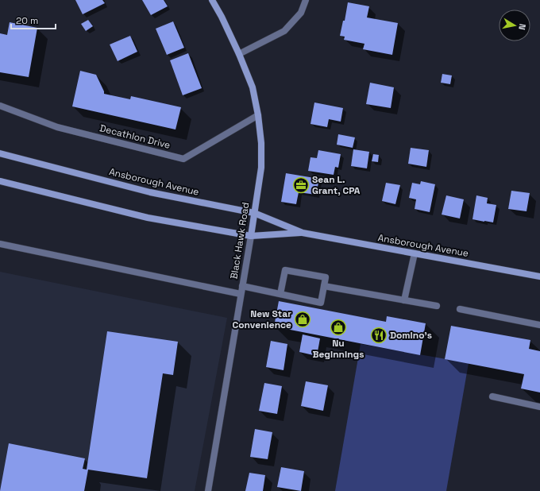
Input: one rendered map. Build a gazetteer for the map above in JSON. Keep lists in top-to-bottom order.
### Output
{
  "streets": {
    "main road": ["Ansborough Avenue", "Black Hawk Road"],
    "street": ["Decathlon Drive"]
  },
  "crossings": [
    ["Decathlon Drive", "Black Hawk Road"],
    ["Ansborough Avenue", "Black Hawk Road"]
  ],
  "places": {
    "office": ["Sean L. Grant, CPA"],
    "shop": ["New Star Convenience", "Nu Beginnings"],
    "restaurant": ["Domino's"]
  },
  "scale_bar": "20 m",
  "north": "right"
}
